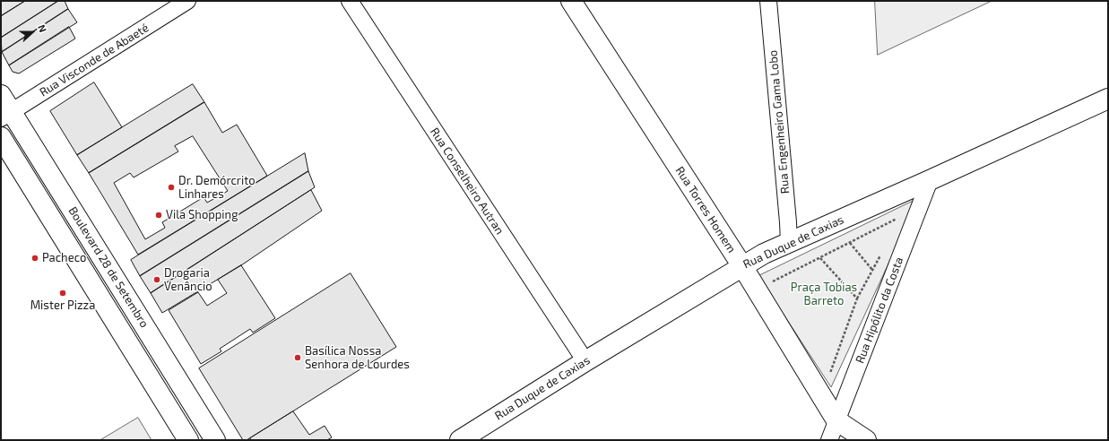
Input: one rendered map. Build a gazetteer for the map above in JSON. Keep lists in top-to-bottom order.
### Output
{
  "streets": {
    "street": [
      "Rua Visconde de Abaeté",
      "Rua Engenheiro Gama Lobo",
      "Rua Conselheiro Autran",
      "Rua Torres Homem",
      "Rua Duque de Caxias",
      "Boulevard 28 de Setembro",
      "Rua Hipólito da Costa"
    ]
  },
  "crossings": [
    ["Rua Visconde de Abaeté", "Boulevard 28 de Setembro"],
    ["Rua Engenheiro Gama Lobo", "Rua Duque de Caxias"],
    ["Rua Conselheiro Autran", "Rua Duque de Caxias"],
    ["Rua Torres Homem", "Rua Duque de Caxias"],
    ["Rua Torres Homem", "Rua Hipólito da Costa"],
    ["Rua Duque de Caxias", "Rua Hipólito da Costa"]
  ],
  "parks": ["Praça Tobias Barreto"],
  "places": [
    "Dr. Demórcrito Linhares",
    "Vila Shopping",
    "Pacheco",
    "Drogaria Venâncio",
    "Mister Pizza",
    "Basílica Nossa Senhora de Lourdes"
  ],
  "north": "right"
}
